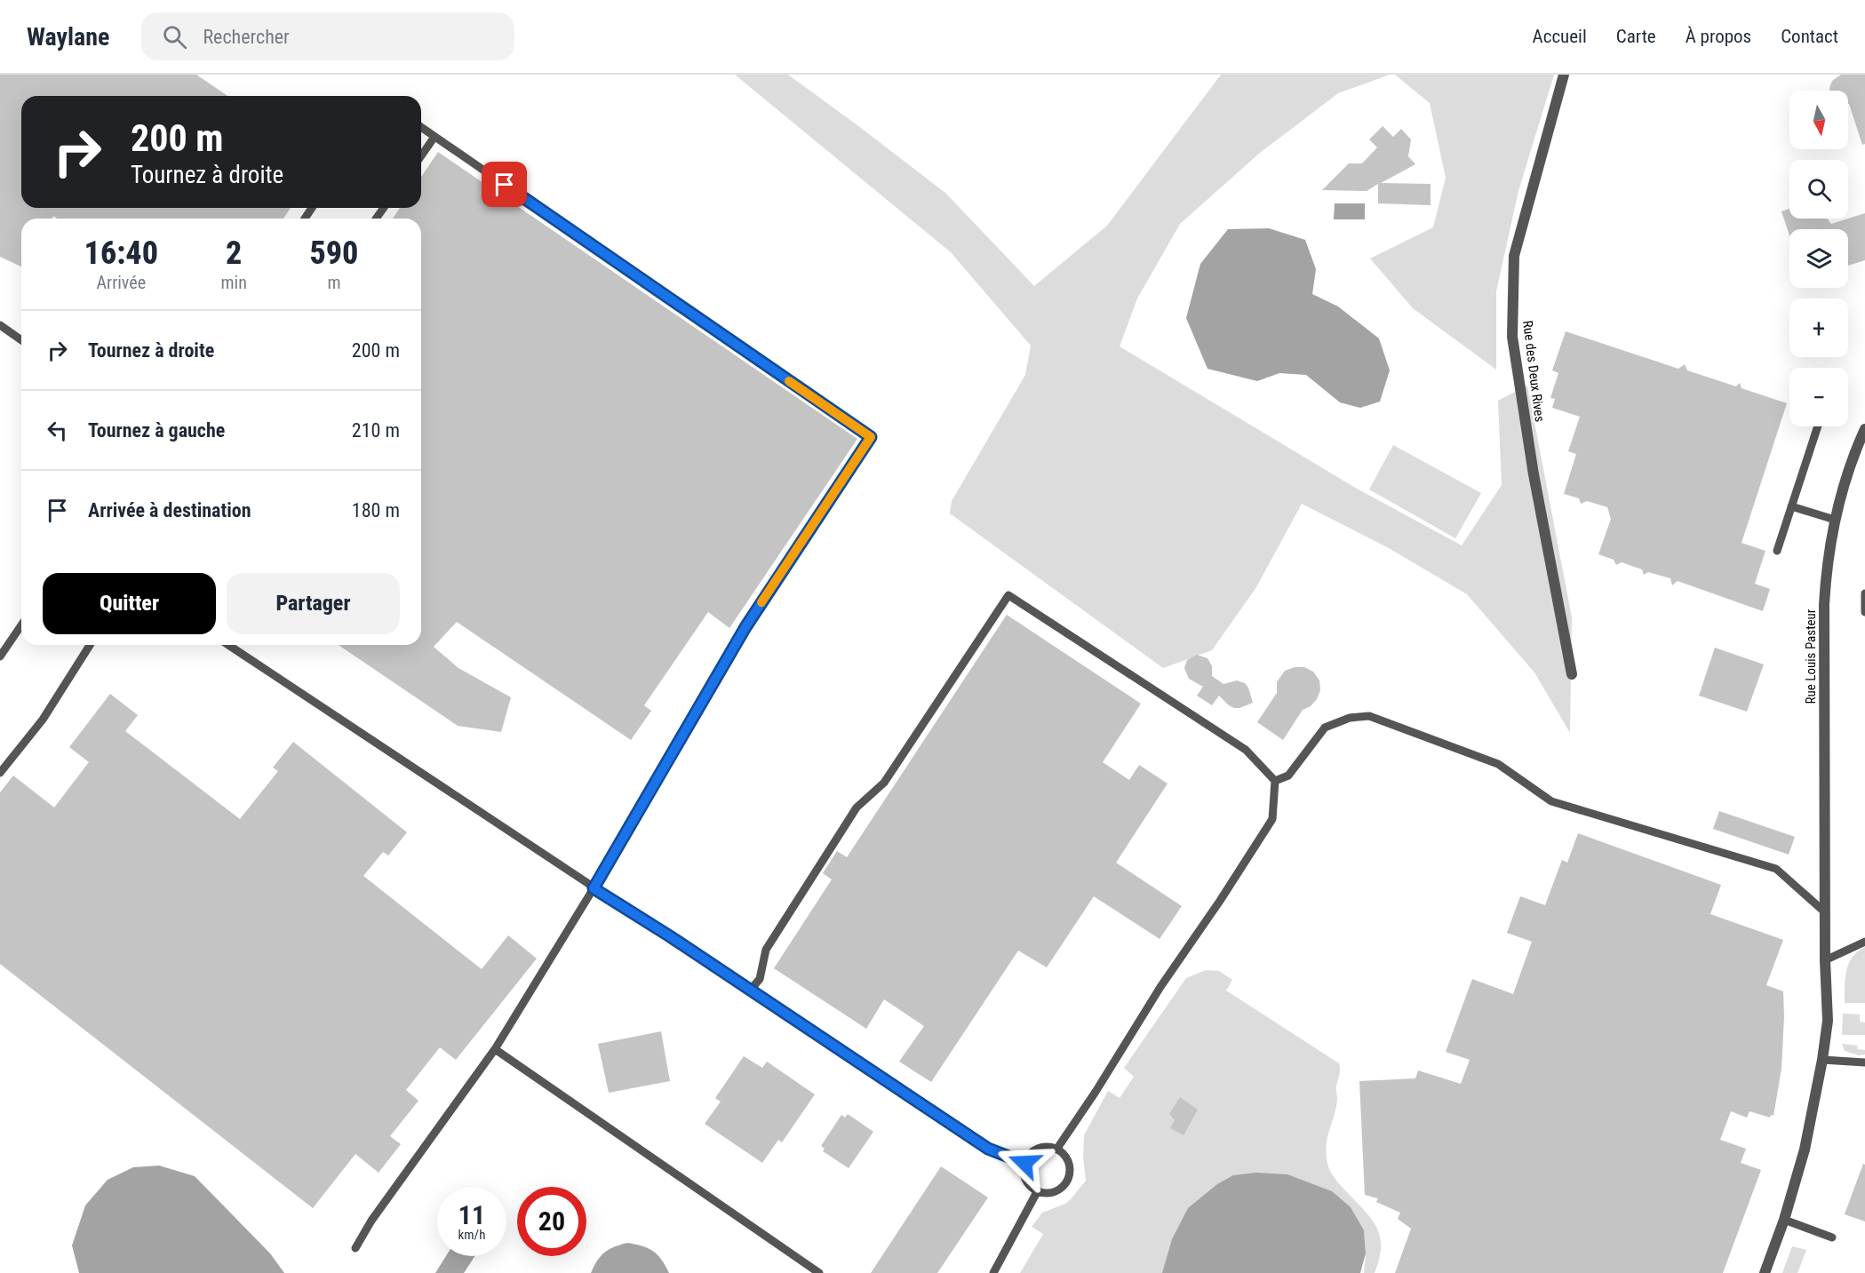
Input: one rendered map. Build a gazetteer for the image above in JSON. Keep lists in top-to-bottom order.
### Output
{
  "streets": {
    "street": ["Rue des Deux Rives", "Rue Louis Pasteur"]
  },
  "north": "bottom",
  "page": {
    "header": "Waylane",
    "search": "Rechercher",
    "nav": [
      "Accueil",
      "Carte",
      "À propos",
      "Contact"
    ],
    "map_buttons": ["+", "−"],
    "turn": ["200 m", "Tournez à droite"],
    "eta": [
      "16:40",
      "Arrivée",
      "2",
      "min",
      "590",
      "m"
    ],
    "list": [
      {
        "name": "Tournez à droite",
        "value": "200 m"
      },
      {
        "name": "Tournez à gauche",
        "value": "210 m"
      },
      {
        "name": "Arrivée à destination",
        "value": "180 m"
      }
    ],
    "buttons": ["Quitter", "Partager"],
    "speed": "11 km/h",
    "limit": "20"
  }
}
